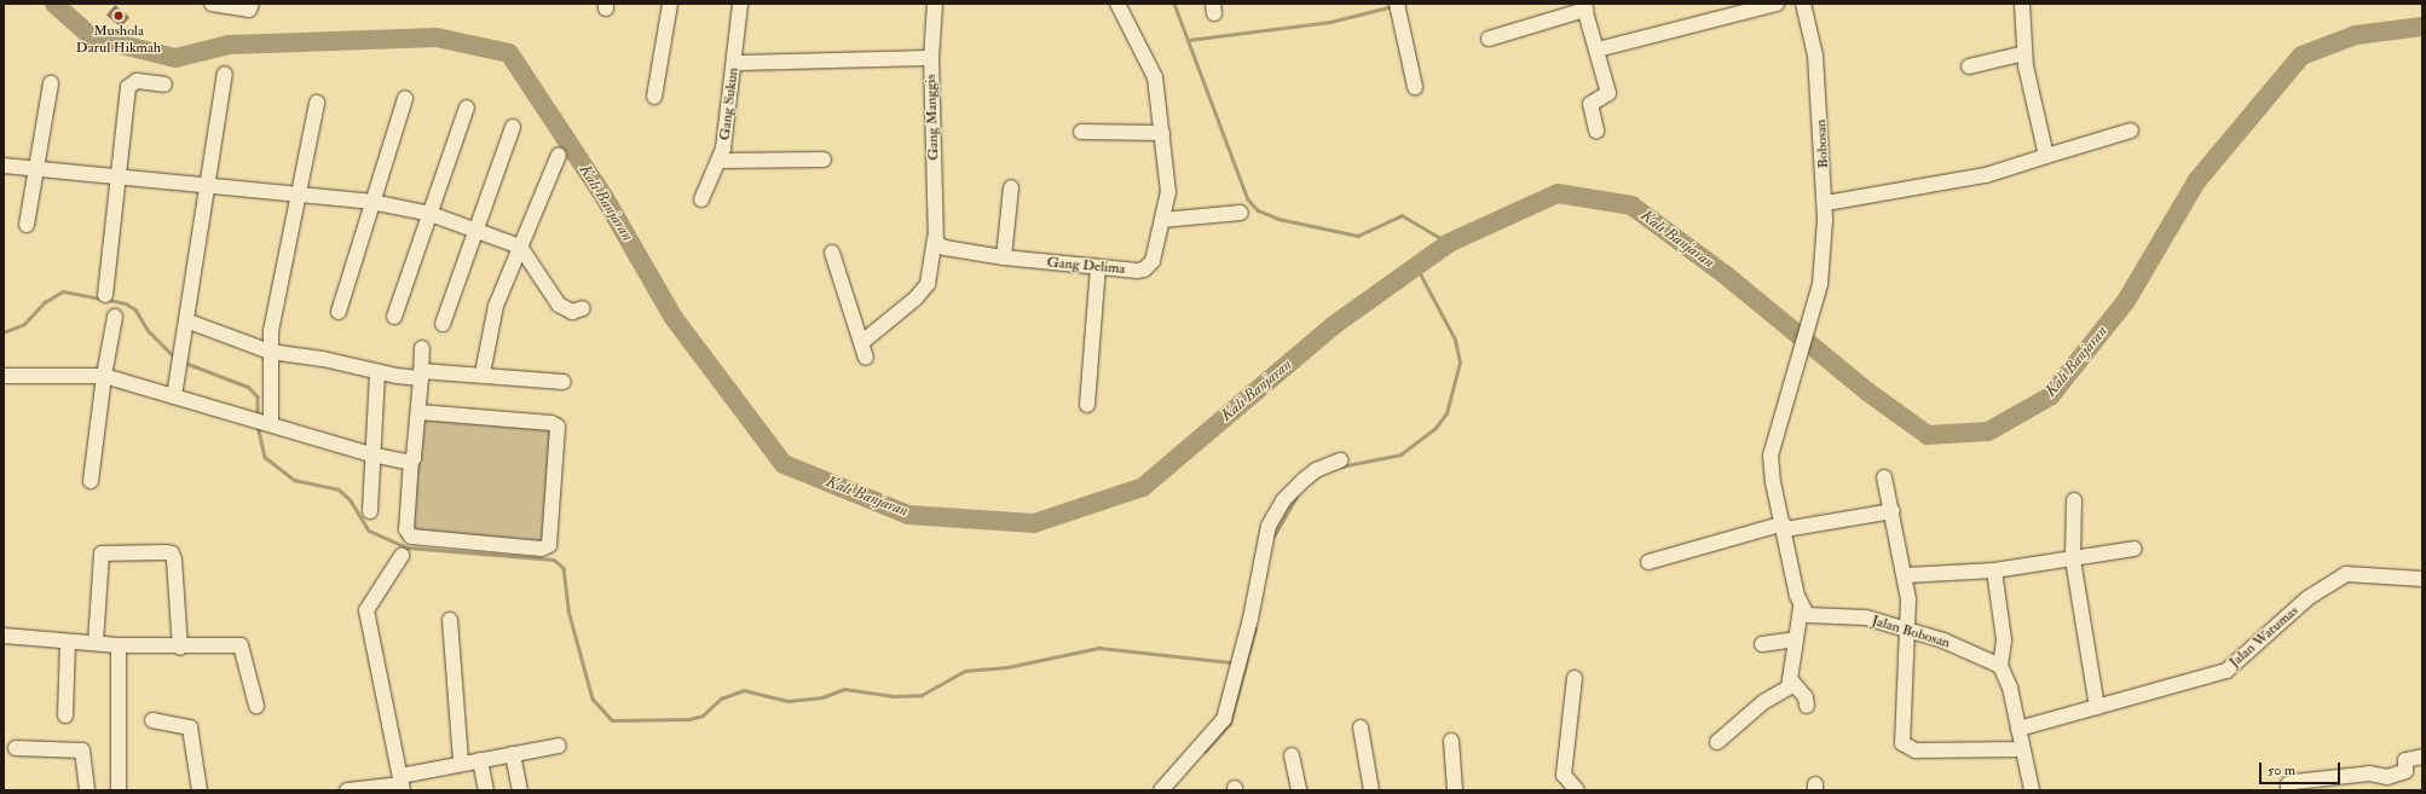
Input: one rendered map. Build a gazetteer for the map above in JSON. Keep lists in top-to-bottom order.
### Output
{
  "streets": {
    "street": [
      "Gang Sukun",
      "Gang Manggis",
      "Bobosan",
      "Gang Delima",
      "Jalan Bobosan",
      "Jalan Watumas"
    ]
  },
  "crossings": [
    ["Gang Manggis", "Gang Delima"]
  ],
  "water": ["Kali Banjaran"],
  "places": ["Mushola Darul Hikmah"],
  "scale_bar": "50 m"
}
